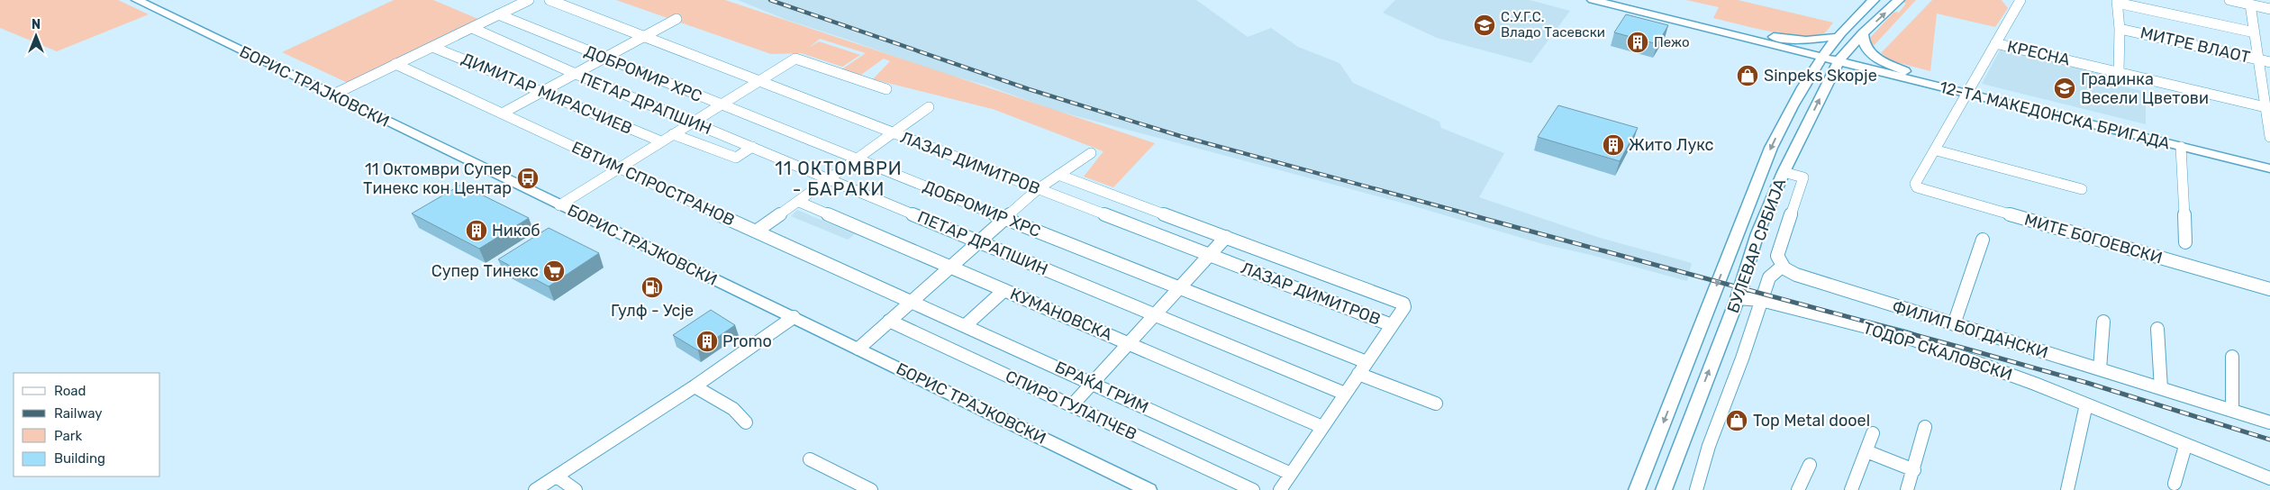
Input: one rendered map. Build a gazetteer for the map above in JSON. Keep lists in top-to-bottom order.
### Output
{
  "streets": {
    "street": [
      "МИТРЕ ВЛАОТ",
      "КРЕСНА",
      "ДОБРОМИР ХРС",
      "БОРИС ТРАЈКОВСКИ",
      "ДИМИТАР МИРАСЧИЕВ",
      "ПЕТАР ДРАПШИН",
      "12-ТА МАКЕДОНСКА БРИГАДА",
      "ЛАЗАР ДИМИТРОВ",
      "ЕВТИМ СПРОСТРАНОВ",
      "МИТЕ БОГОЕВСКИ",
      "БУЛЕВАР СРБИЈА",
      "КУМАНОВСКА",
      "ФИЛИП БОГДАНСКИ",
      "ТОДОР СКАЛОВСКИ",
      "БРАЌА ГРИМ",
      "СПИРО ГУЛАПЧЕВ"
    ]
  },
  "crossings": [
    ["ДОБРОМИР ХРС", "ЛАЗАР ДИМИТРОВ"],
    ["ПЕТАР ДРАПШИН", "ЛАЗАР ДИМИТРОВ"],
    ["12-ТА МАКЕДОНСКА БРИГАДА", "БУЛЕВАР СРБИЈА"],
    ["ЛАЗАР ДИМИТРОВ", "КУМАНОВСКА"],
    ["ЛАЗАР ДИМИТРОВ", "БРАЌА ГРИМ"],
    ["ЕВТИМ СПРОСТРАНОВ", "БРАЌА ГРИМ"],
    ["БУЛЕВАР СРБИЈА", "ТОДОР СКАЛОВСКИ"]
  ],
  "districts": ["11 ОКТОМВРИ - БАРАКИ"],
  "places": {
    "school or university": ["С.У.Г.С. Владо Тасевски", "Градинка Весели Цветови"],
    "building": [
      "Пежо",
      "Жито Лукс",
      "Никоб",
      "Promo"
    ],
    "shop": ["Sinpeks Skopje", "Top Metal dooel"],
    "bus stop": ["11 Октомври Супер Тинекс кон Центар"],
    "supermarket": ["Супер Тинекс"],
    "fuel station": ["Гулф - Усје"]
  },
  "legend": [
    "Road",
    "Railway",
    "Park",
    "Building"
  ],
  "north": "top"
}
